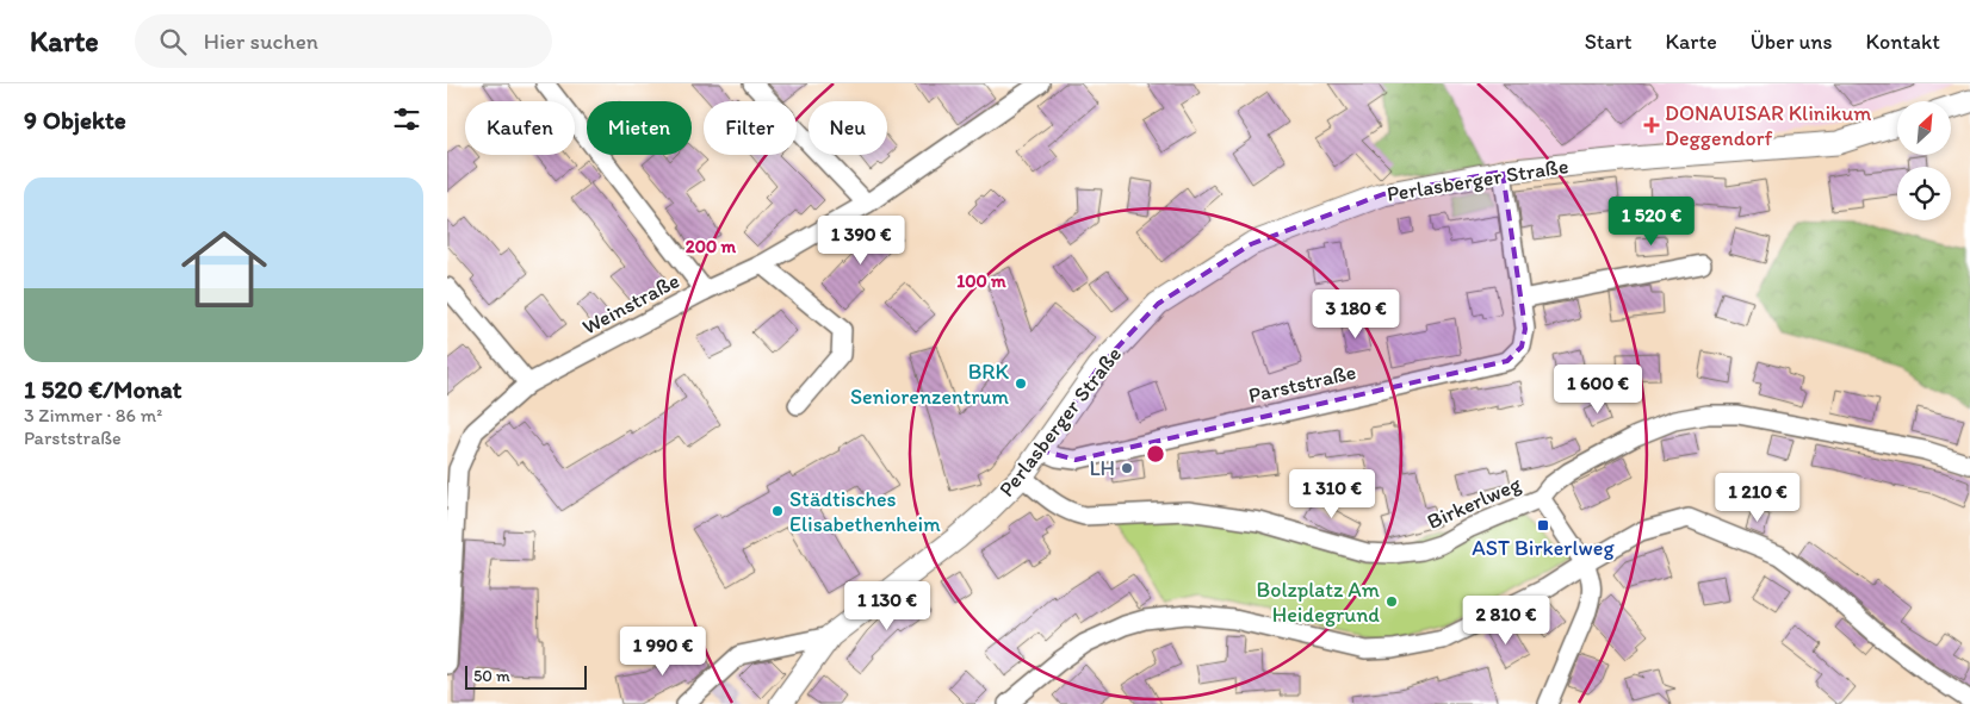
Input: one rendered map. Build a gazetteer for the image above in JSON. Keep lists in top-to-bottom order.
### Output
{
  "streets": {
    "street": [
      "Perlasberger Straße",
      "Weinstraße",
      "Parststraße",
      "Birkerlweg"
    ]
  },
  "crossings": [
    ["Perlasberger Straße", "Parststraße"],
    ["Perlasberger Straße", "Birkerlweg"]
  ],
  "places": {
    "health": ["DONAUISAR Klinikum Deggendorf"],
    "other": [
      "BRK Seniorenzentrum",
      "LH",
      "Städtisches Elisabethenheim",
      "Bolzplatz Am Heidegrund"
    ],
    "transit": ["AST Birkerlweg"]
  },
  "scale_bar": "50 m",
  "north": "top right",
  "page": {
    "header": "Karte",
    "search": "Hier suchen",
    "nav": [
      "Start",
      "Karte",
      "Über uns",
      "Kontakt"
    ],
    "heading": "9 Objekte",
    "chip": [
      "Kaufen",
      "Mieten",
      "Filter",
      "Neu"
    ],
    "list": [
      {
        "name": "1 520 €/Monat",
        "note": "3 Zimmer · 86 m² · Parststraße"
      }
    ],
    "price": [
      "1 520 €",
      "1 390 €",
      "3 180 €",
      "1 600 €",
      "1 310 €",
      "1 210 €",
      "1 130 €",
      "2 810 €",
      "1 990 €"
    ],
    "scale": "50 m"
  },
  "rings": ["200 m", "100 m"]
}
